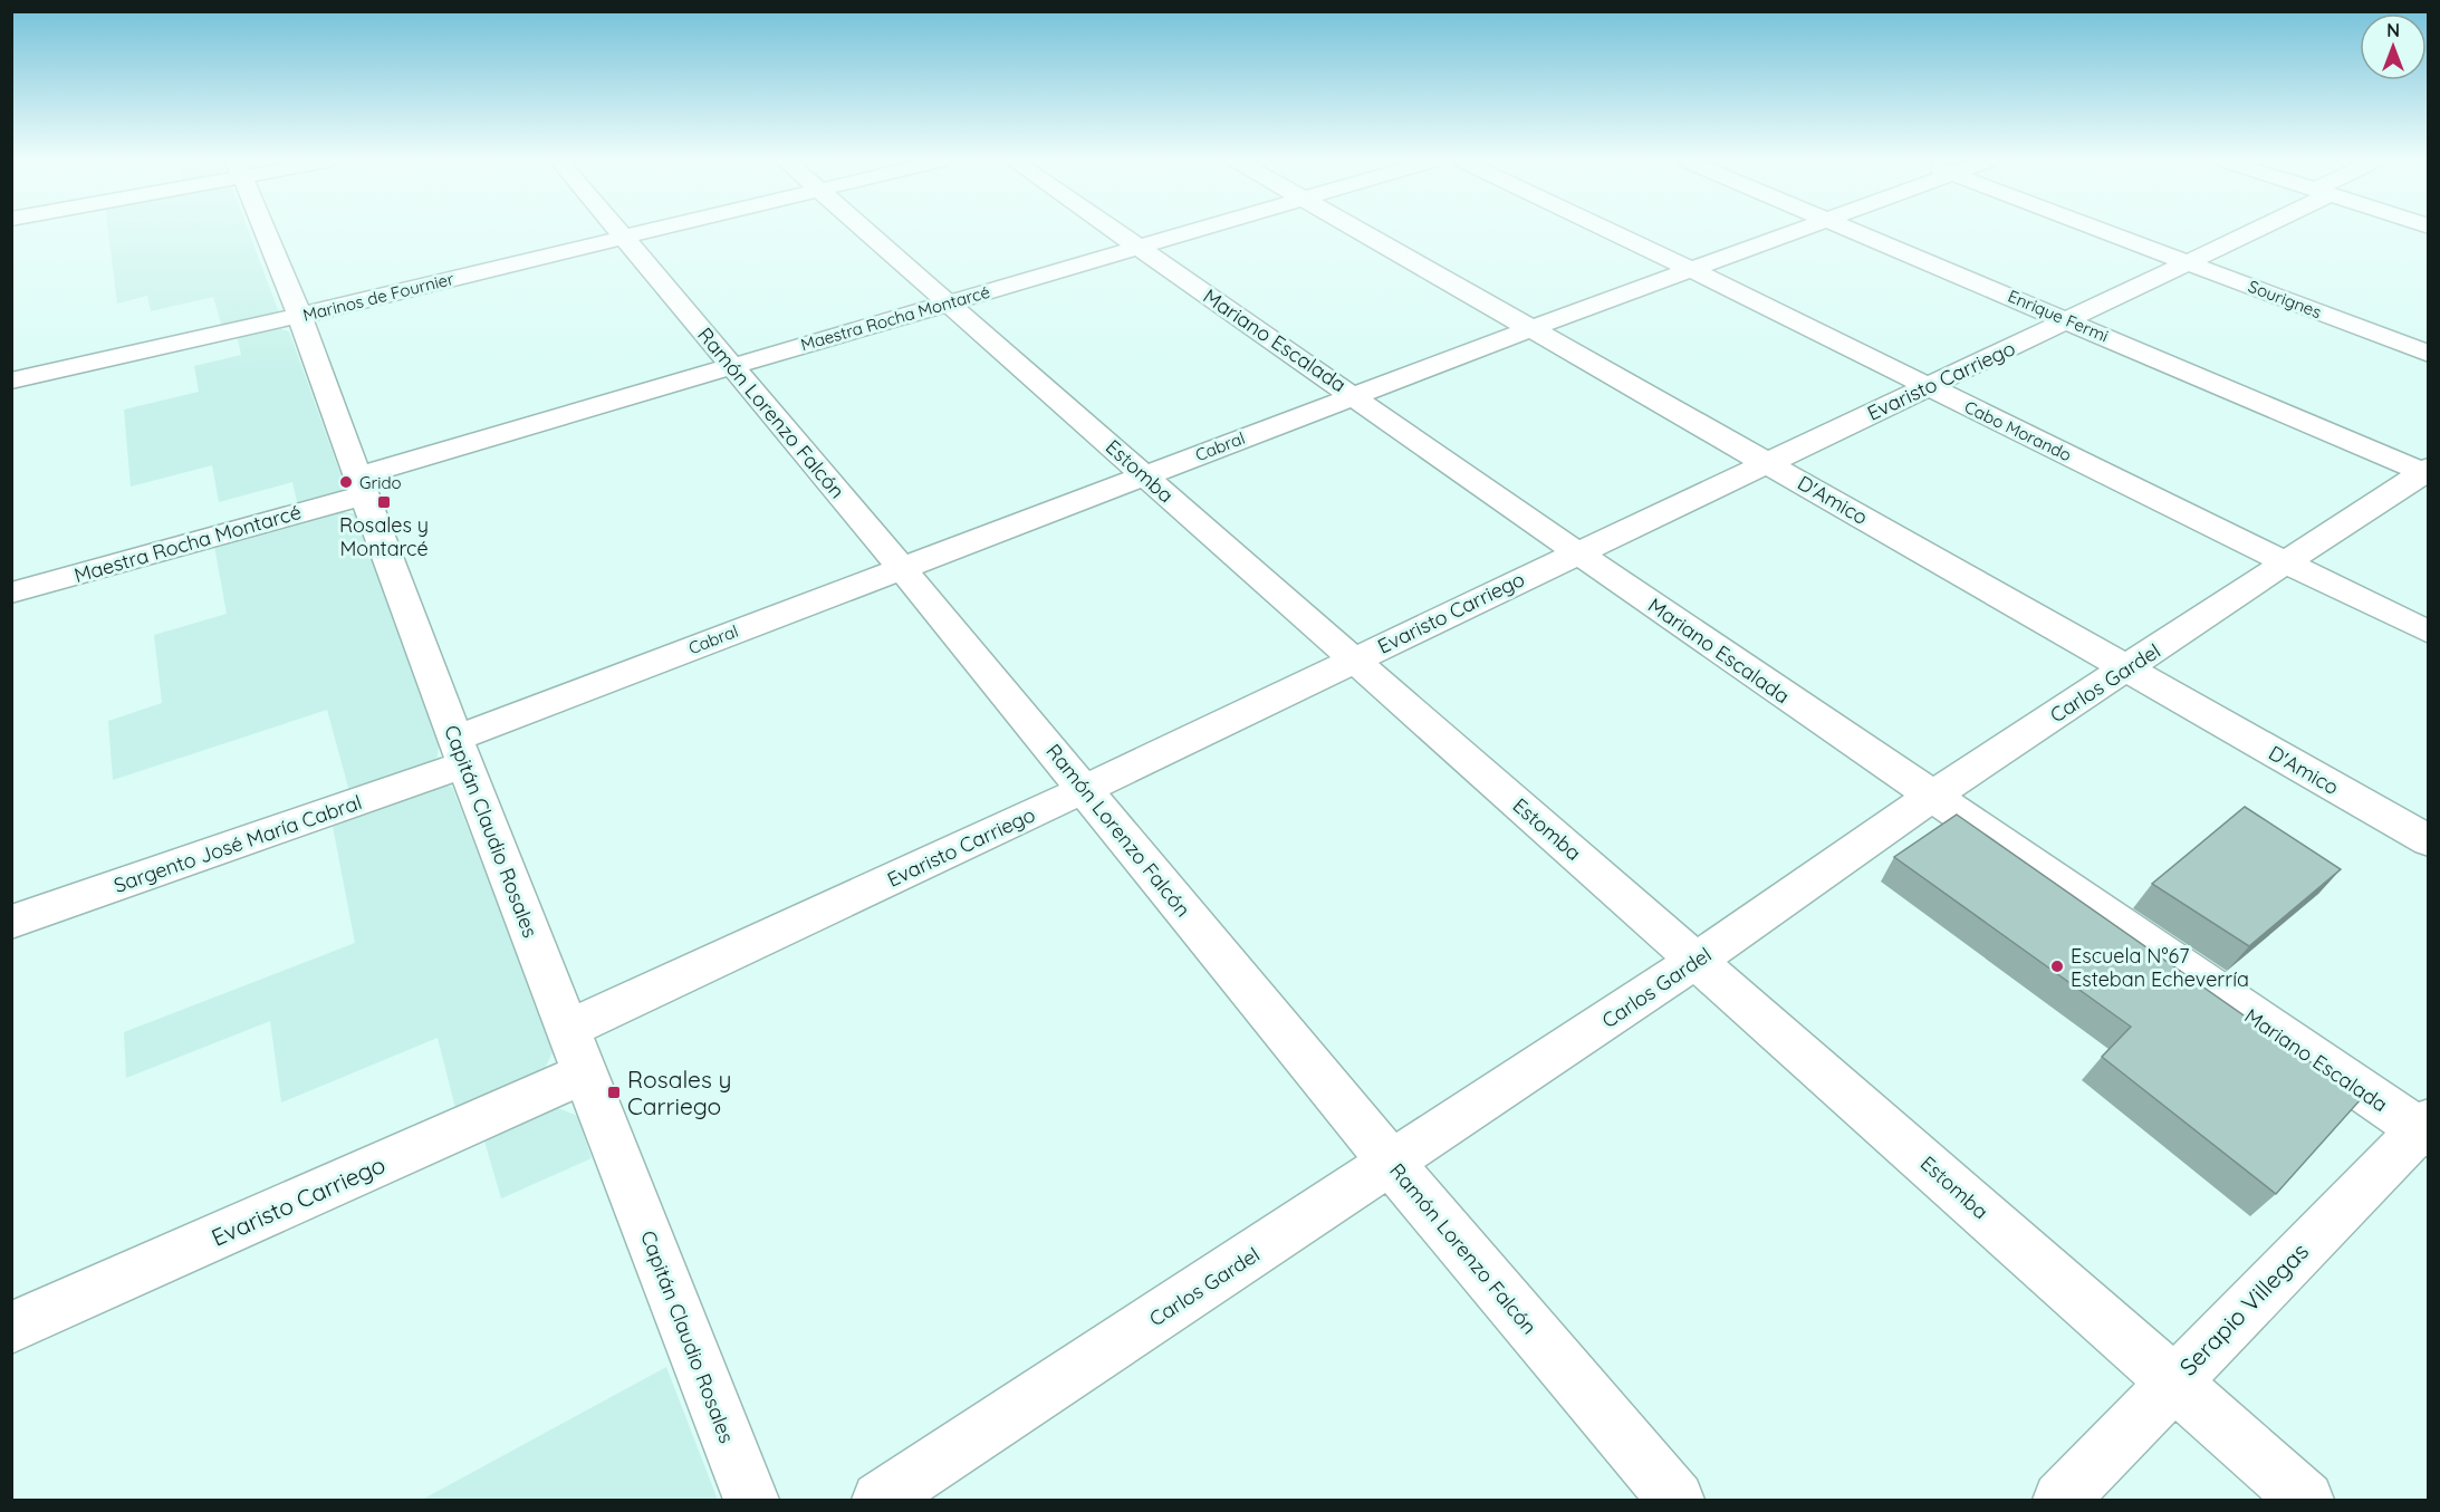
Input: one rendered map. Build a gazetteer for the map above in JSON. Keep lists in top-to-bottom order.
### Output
{
  "streets": {
    "street": [
      "Marinos de Fournier",
      "Sourignes",
      "Enrique Fermi",
      "Maestra Rocha Montarcé",
      "Mariano Escalada",
      "Evaristo Carriego",
      "Ramón Lorenzo Falcón",
      "Cabo Morando",
      "Cabral",
      "Estomba",
      "D'Amico",
      "Carlos Gardel",
      "Capitán Claudio Rosales",
      "Sargento José María Cabral",
      "Serapio Villegas"
    ]
  },
  "crossings": [
    ["Marinos de Fournier", "Ramón Lorenzo Falcón"],
    ["Marinos de Fournier", "Capitán Claudio Rosales"],
    ["Sourignes", "Evaristo Carriego"],
    ["Enrique Fermi", "Evaristo Carriego"],
    ["Enrique Fermi", "Carlos Gardel"],
    ["Maestra Rocha Montarcé", "Mariano Escalada"],
    ["Maestra Rocha Montarcé", "Ramón Lorenzo Falcón"],
    ["Maestra Rocha Montarcé", "Estomba"],
    ["Maestra Rocha Montarcé", "Capitán Claudio Rosales"],
    ["Mariano Escalada", "Evaristo Carriego"],
    ["Mariano Escalada", "Cabral"],
    ["Mariano Escalada", "Carlos Gardel"],
    ["Mariano Escalada", "Serapio Villegas"],
    ["Evaristo Carriego", "Ramón Lorenzo Falcón"],
    ["Evaristo Carriego", "Cabo Morando"],
    ["Evaristo Carriego", "Estomba"],
    ["Evaristo Carriego", "D'Amico"],
    ["Evaristo Carriego", "Capitán Claudio Rosales"],
    ["Ramón Lorenzo Falcón", "Cabral"],
    ["Ramón Lorenzo Falcón", "Carlos Gardel"],
    ["Cabo Morando", "Cabral"],
    ["Cabo Morando", "Carlos Gardel"],
    ["Cabral", "Estomba"],
    ["Cabral", "D'Amico"],
    ["Cabral", "Capitán Claudio Rosales"],
    ["Cabral", "Sargento José María Cabral"],
    ["Estomba", "Carlos Gardel"],
    ["Estomba", "Serapio Villegas"],
    ["D'Amico", "Carlos Gardel"],
    ["Capitán Claudio Rosales", "Sargento José María Cabral"]
  ],
  "places": {
    "other": ["Grido", "Escuela N°67 Esteban Echeverría"],
    "transit": ["Rosales y Montarcé", "Rosales y Carriego"]
  },
  "north": "top"
}
